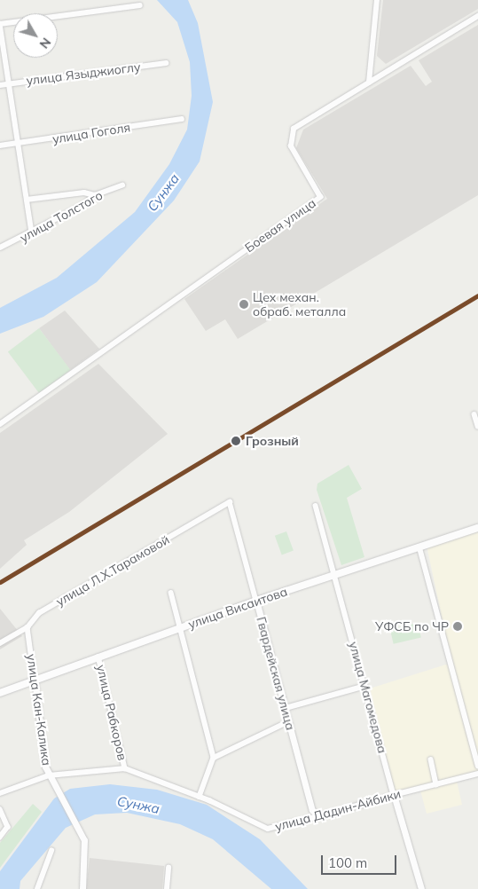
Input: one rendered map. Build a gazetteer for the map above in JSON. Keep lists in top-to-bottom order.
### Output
{
  "streets": {
    "main road": ["улица Висаитова"],
    "street": [
      "улица Языджиоглу",
      "улица Гоголя",
      "улица Толстого",
      "Боевая улица",
      "улица Л.Х.Тарамовой",
      "Гвардейская улица",
      "улица Магомедова",
      "улица Кан-Калика",
      "улица Рабкоров",
      "улица Дадин-Айбики"
    ]
  },
  "crossings": [
    ["улица Л.Х.Тарамовой", "Гвардейская улица"],
    ["улица Л.Х.Тарамовой", "улица Кан-Калика"],
    ["улица Висаитова", "Гвардейская улица"],
    ["улица Висаитова", "улица Магомедова"],
    ["улица Висаитова", "улица Кан-Калика"],
    ["улица Висаитова", "улица Рабкоров"],
    ["Гвардейская улица", "улица Дадин-Айбики"],
    ["улица Магомедова", "улица Дадин-Айбики"],
    ["улица Кан-Калика", "улица Дадин-Айбики"],
    ["улица Рабкоров", "улица Дадин-Айбики"]
  ],
  "water": ["Сунжа"],
  "places": ["Цех механ. обраб. металла", "Грозный", "УФСБ по ЧР"],
  "scale_bar": "100 m",
  "north": "bottom right"
}
